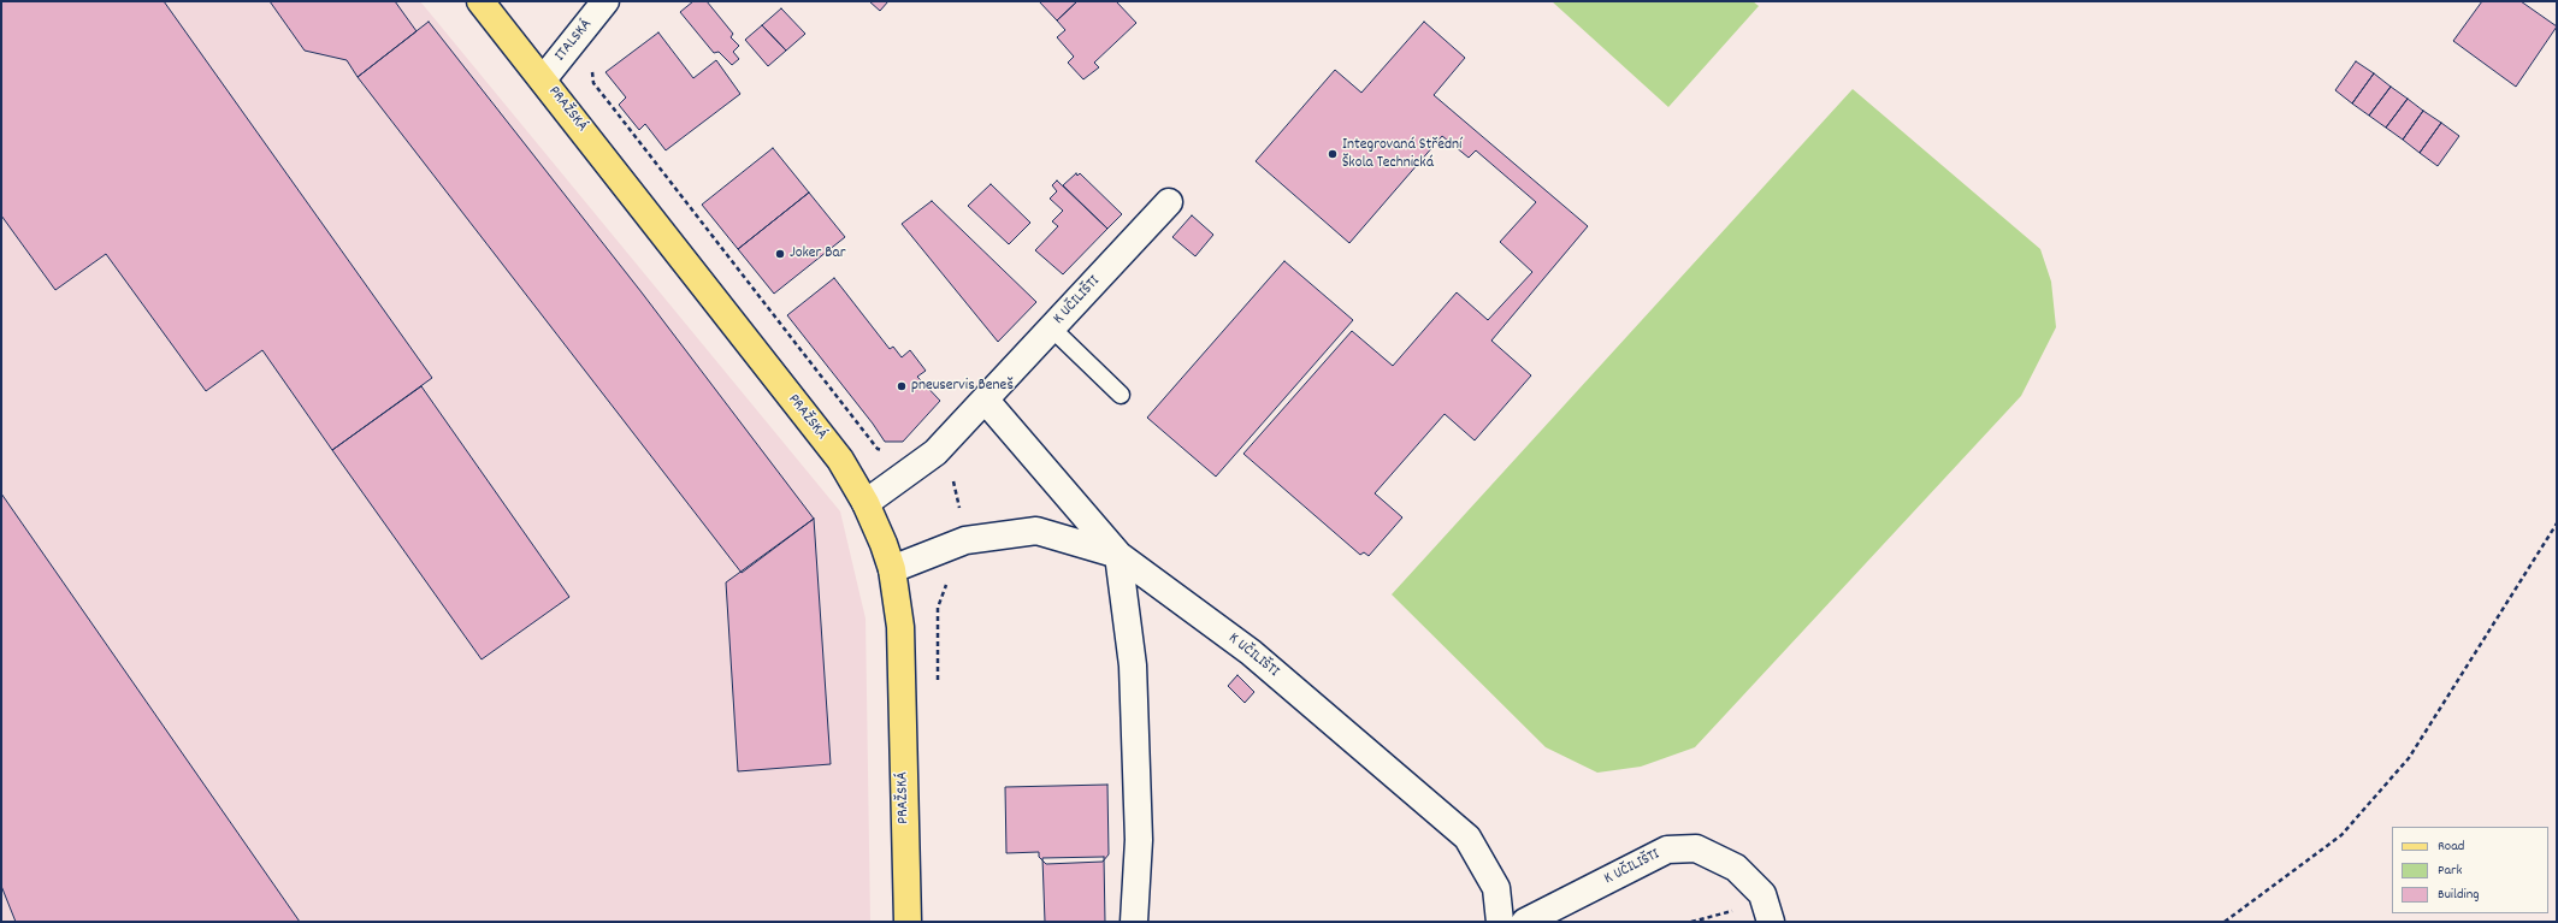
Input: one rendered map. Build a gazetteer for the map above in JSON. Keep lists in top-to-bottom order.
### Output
{
  "streets": {
    "main road": ["PRAŽSKÁ"],
    "street": ["ITALSKÁ", "K UČILIŠTI"]
  },
  "crossings": [
    ["ITALSKÁ", "PRAŽSKÁ"],
    ["PRAŽSKÁ", "K UČILIŠTI"]
  ],
  "places": ["Integrovaná Střední Škola Technická", "Joker Bar", "pneuservis Beneš"],
  "legend": ["Road", "Park", "Building"]
}
